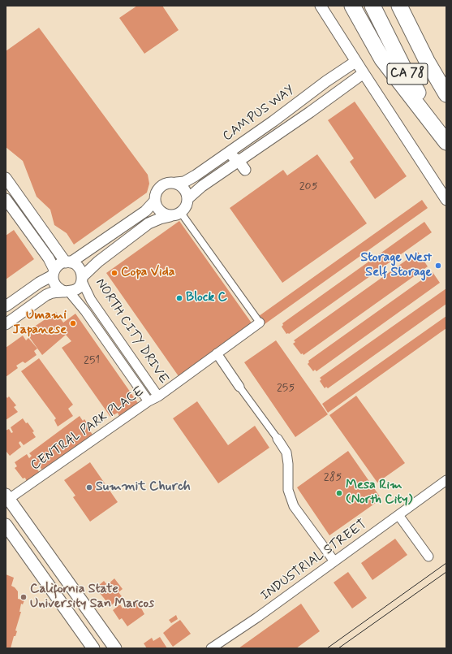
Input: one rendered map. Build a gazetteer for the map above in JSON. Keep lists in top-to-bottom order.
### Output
{
  "streets": {
    "highway": ["CA 78"],
    "street": [
      "CAMPUS WAY",
      "NORTH CITY DRIVE",
      "CENTRAL PARK PLACE",
      "INDUSTRIAL STREET"
    ]
  },
  "crossings": [
    ["CAMPUS WAY", "NORTH CITY DRIVE"],
    ["NORTH CITY DRIVE", "CENTRAL PARK PLACE"]
  ],
  "places": [
    "Storage West Self Storage",
    "Copa Vida",
    "Block C",
    "Umami Japanese",
    "Summit Church",
    "Mesa Rim (North City)",
    "California State University San Marcos"
  ],
  "house_numbers": [
    "205",
    "251",
    "255",
    "285"
  ]
}
